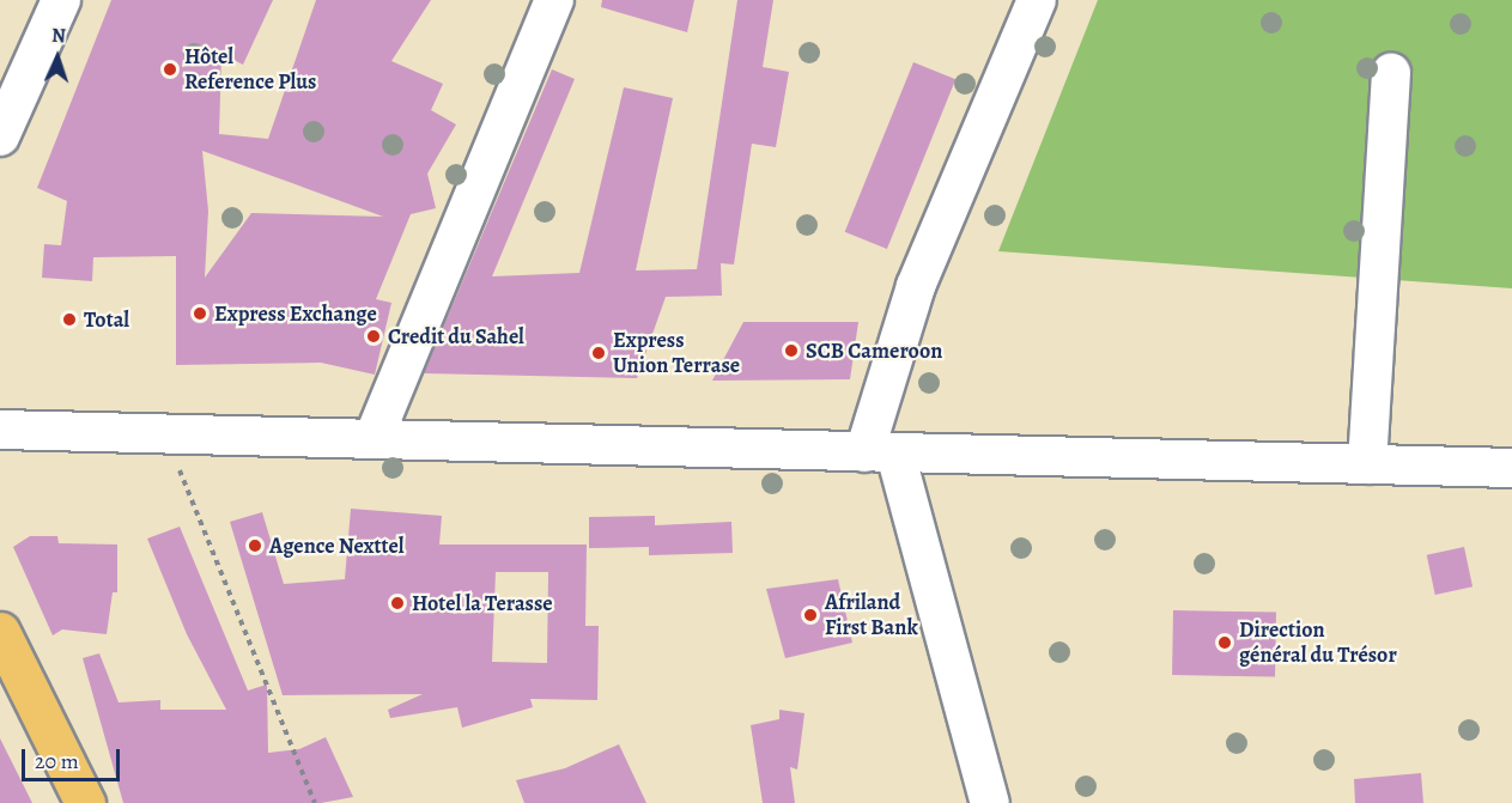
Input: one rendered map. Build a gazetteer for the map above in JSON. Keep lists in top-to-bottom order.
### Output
{
  "places": [
    "Hôtel Reference Plus",
    "Express Exchange",
    "Total",
    "Credit du Sahel",
    "SCB Cameroon",
    "Express Union Terrase",
    "Agence Nexttel",
    "Hotel la Terasse",
    "Afriland First Bank",
    "Direction général du Trésor"
  ],
  "scale_bar": "20 m",
  "north": "top"
}
